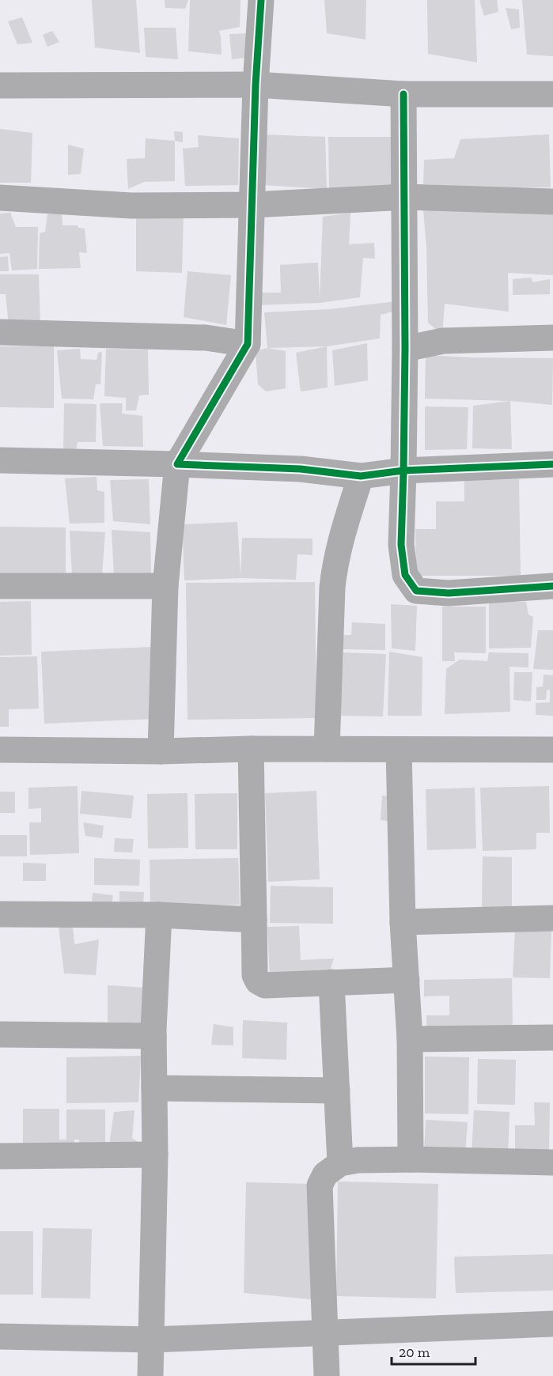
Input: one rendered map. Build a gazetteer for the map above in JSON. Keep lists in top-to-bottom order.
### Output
{
  "scale_bar": "20 m"
}
